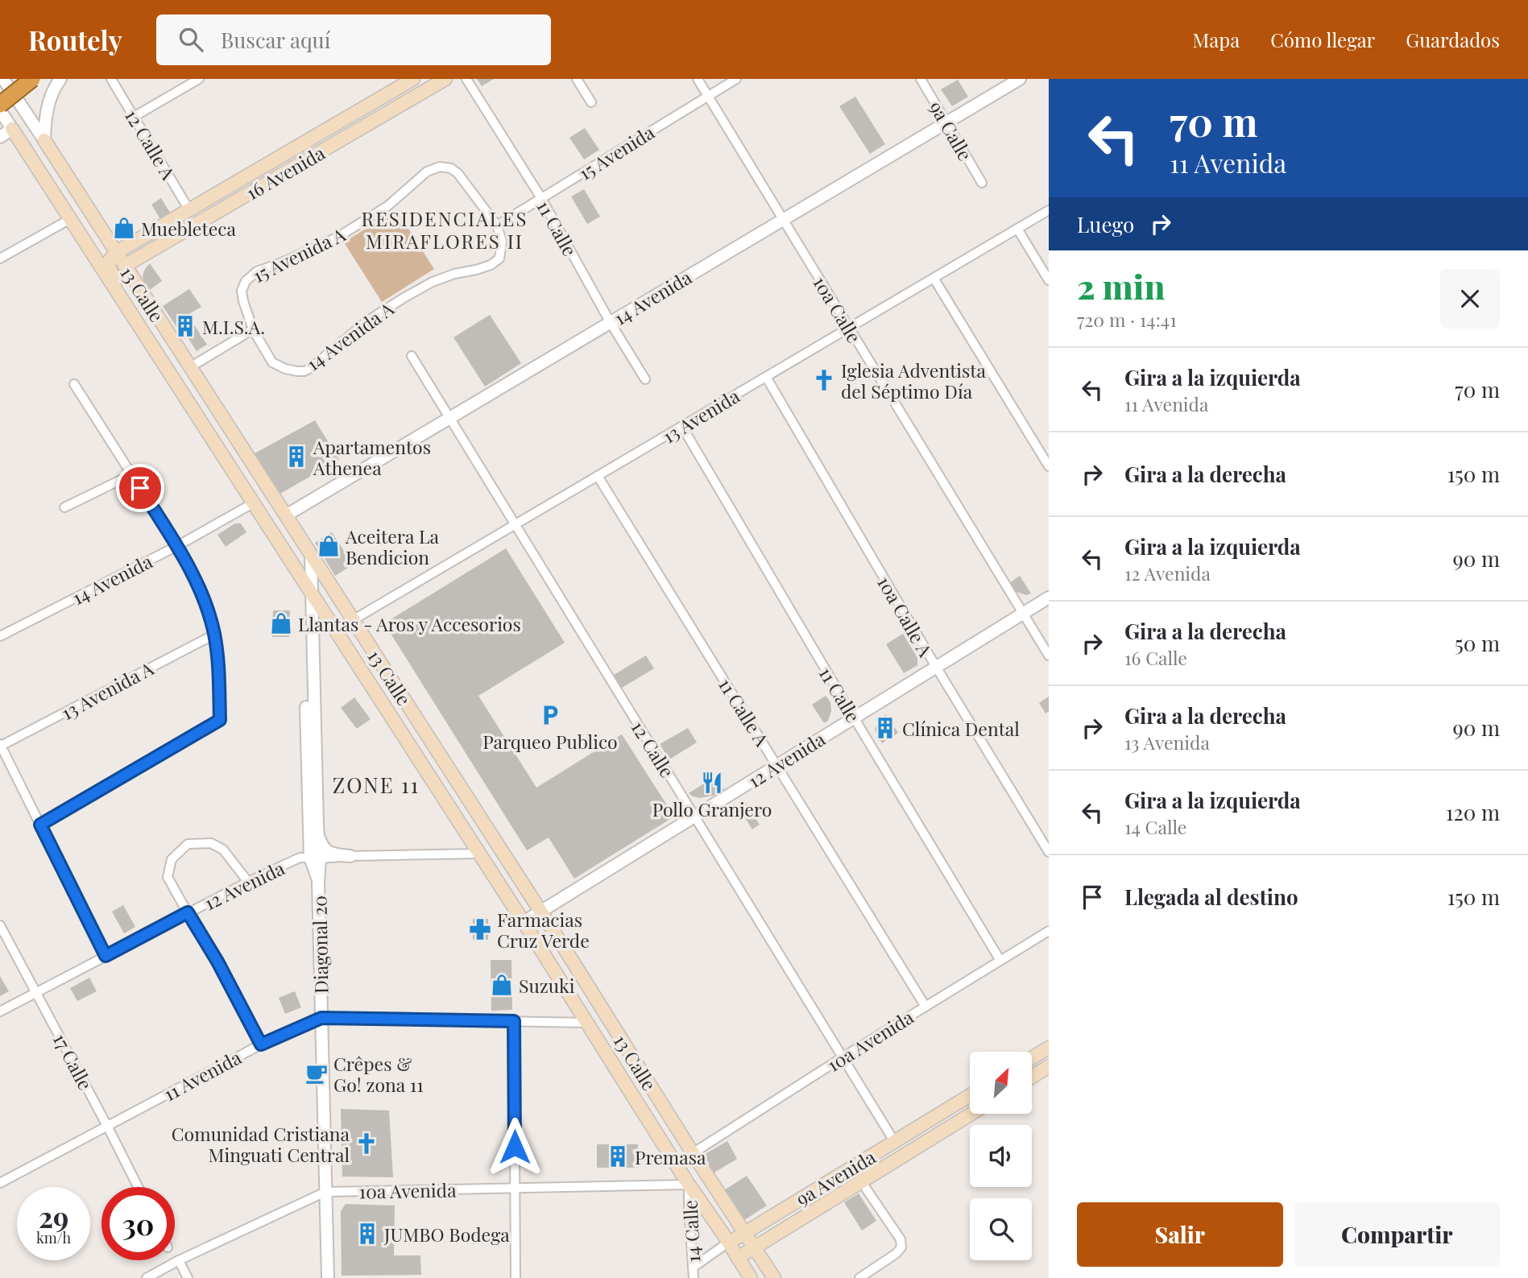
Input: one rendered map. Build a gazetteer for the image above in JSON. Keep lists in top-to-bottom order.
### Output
{
  "streets": {
    "main road": ["16 Avenida", "13 Calle", "9a Avenida"],
    "street": [
      "9a Calle",
      "12 Calle A",
      "15 Avenida",
      "11 Calle",
      "15 Avenida A",
      "14 Avenida",
      "10a Calle",
      "14 Avenida A",
      "13 Avenida",
      "10a Calle A",
      "13 Avenida A",
      "11 Calle A",
      "12 Calle",
      "12 Avenida",
      "Diagonal 20",
      "10a Avenida",
      "17 Calle",
      "11 Avenida",
      "14 Calle"
    ]
  },
  "crossings": [
    ["9a Calle", "14 Avenida"],
    ["12 Calle A", "16 Avenida"],
    ["15 Avenida", "11 Calle"],
    ["15 Avenida", "15 Avenida A"],
    ["15 Avenida", "10a Calle"],
    ["15 Avenida", "14 Avenida A"],
    ["16 Avenida", "13 Calle"],
    ["11 Calle", "14 Avenida"],
    ["11 Calle", "13 Avenida"],
    ["11 Calle", "12 Avenida"],
    ["11 Calle", "10a Avenida"],
    ["15 Avenida A", "14 Avenida A"],
    ["13 Calle", "14 Avenida"],
    ["13 Calle", "13 Avenida"],
    ["13 Calle", "12 Avenida"],
    ["13 Calle", "Diagonal 20"],
    ["13 Calle", "10a Avenida"],
    ["13 Calle", "11 Avenida"],
    ["13 Calle", "9a Avenida"],
    ["13 Calle", "14 Calle"],
    ["14 Avenida", "10a Calle"],
    ["14 Avenida", "12 Calle"],
    ["10a Calle", "13 Avenida"],
    ["10a Calle", "12 Avenida"],
    ["13 Avenida", "10a Calle A"],
    ["13 Avenida", "11 Calle A"],
    ["13 Avenida", "12 Calle"],
    ["10a Calle A", "12 Avenida"],
    ["11 Calle A", "12 Avenida"],
    ["11 Calle A", "10a Avenida"],
    ["12 Calle", "12 Avenida"],
    ["12 Calle", "10a Avenida"],
    ["12 Calle", "9a Avenida"],
    ["12 Avenida", "Diagonal 20"],
    ["12 Avenida", "17 Calle"],
    ["Diagonal 20", "10a Avenida"],
    ["Diagonal 20", "11 Avenida"],
    ["10a Avenida", "14 Calle"],
    ["17 Calle", "11 Avenida"],
    ["9a Avenida", "14 Calle"]
  ],
  "districts": ["RESIDENCIALES MIRAFLORES II", "ZONE 11"],
  "places": {
    "shop": [
      "Muebleteca",
      "Aceitera La Bendicion",
      "Llantas - Aros y Accesorios",
      "Suzuki"
    ],
    "building": [
      "M.I.S.A.",
      "Apartamentos Athenea",
      "Clínica Dental",
      "Premasa",
      "JUMBO Bodega"
    ],
    "church": ["Iglesia Adventista del Séptimo Día", "Comunidad Cristiana Minguati Central"],
    "parking": ["Parqueo Publico"],
    "restaurant": ["Pollo Granjero"],
    "pharmacy": ["Farmacias Cruz Verde"],
    "cafe": ["Crêpes & Go! zona 11"]
  },
  "north": "top right",
  "page": {
    "header": "Routely",
    "search": "Buscar aquí",
    "nav": ["Mapa", "Cómo llegar", "Guardados"],
    "turn": ["70 m", "11 Avenida"],
    "then": "Luego",
    "heading": ["2 min", "720 m · 14:41"],
    "list": [
      {
        "name": "Gira a la izquierda",
        "note": "11 Avenida",
        "value": "70 m"
      },
      {
        "name": "Gira a la derecha",
        "value": "150 m"
      },
      {
        "name": "Gira a la izquierda",
        "note": "12 Avenida",
        "value": "90 m"
      },
      {
        "name": "Gira a la derecha",
        "note": "16 Calle",
        "value": "50 m"
      },
      {
        "name": "Gira a la derecha",
        "note": "13 Avenida",
        "value": "90 m"
      },
      {
        "name": "Gira a la izquierda",
        "note": "14 Calle",
        "value": "120 m"
      },
      {
        "name": "Llegada al destino",
        "value": "150 m"
      }
    ],
    "speed": "29 km/h",
    "limit": "30",
    "buttons": ["Salir", "Compartir"]
  }
}
